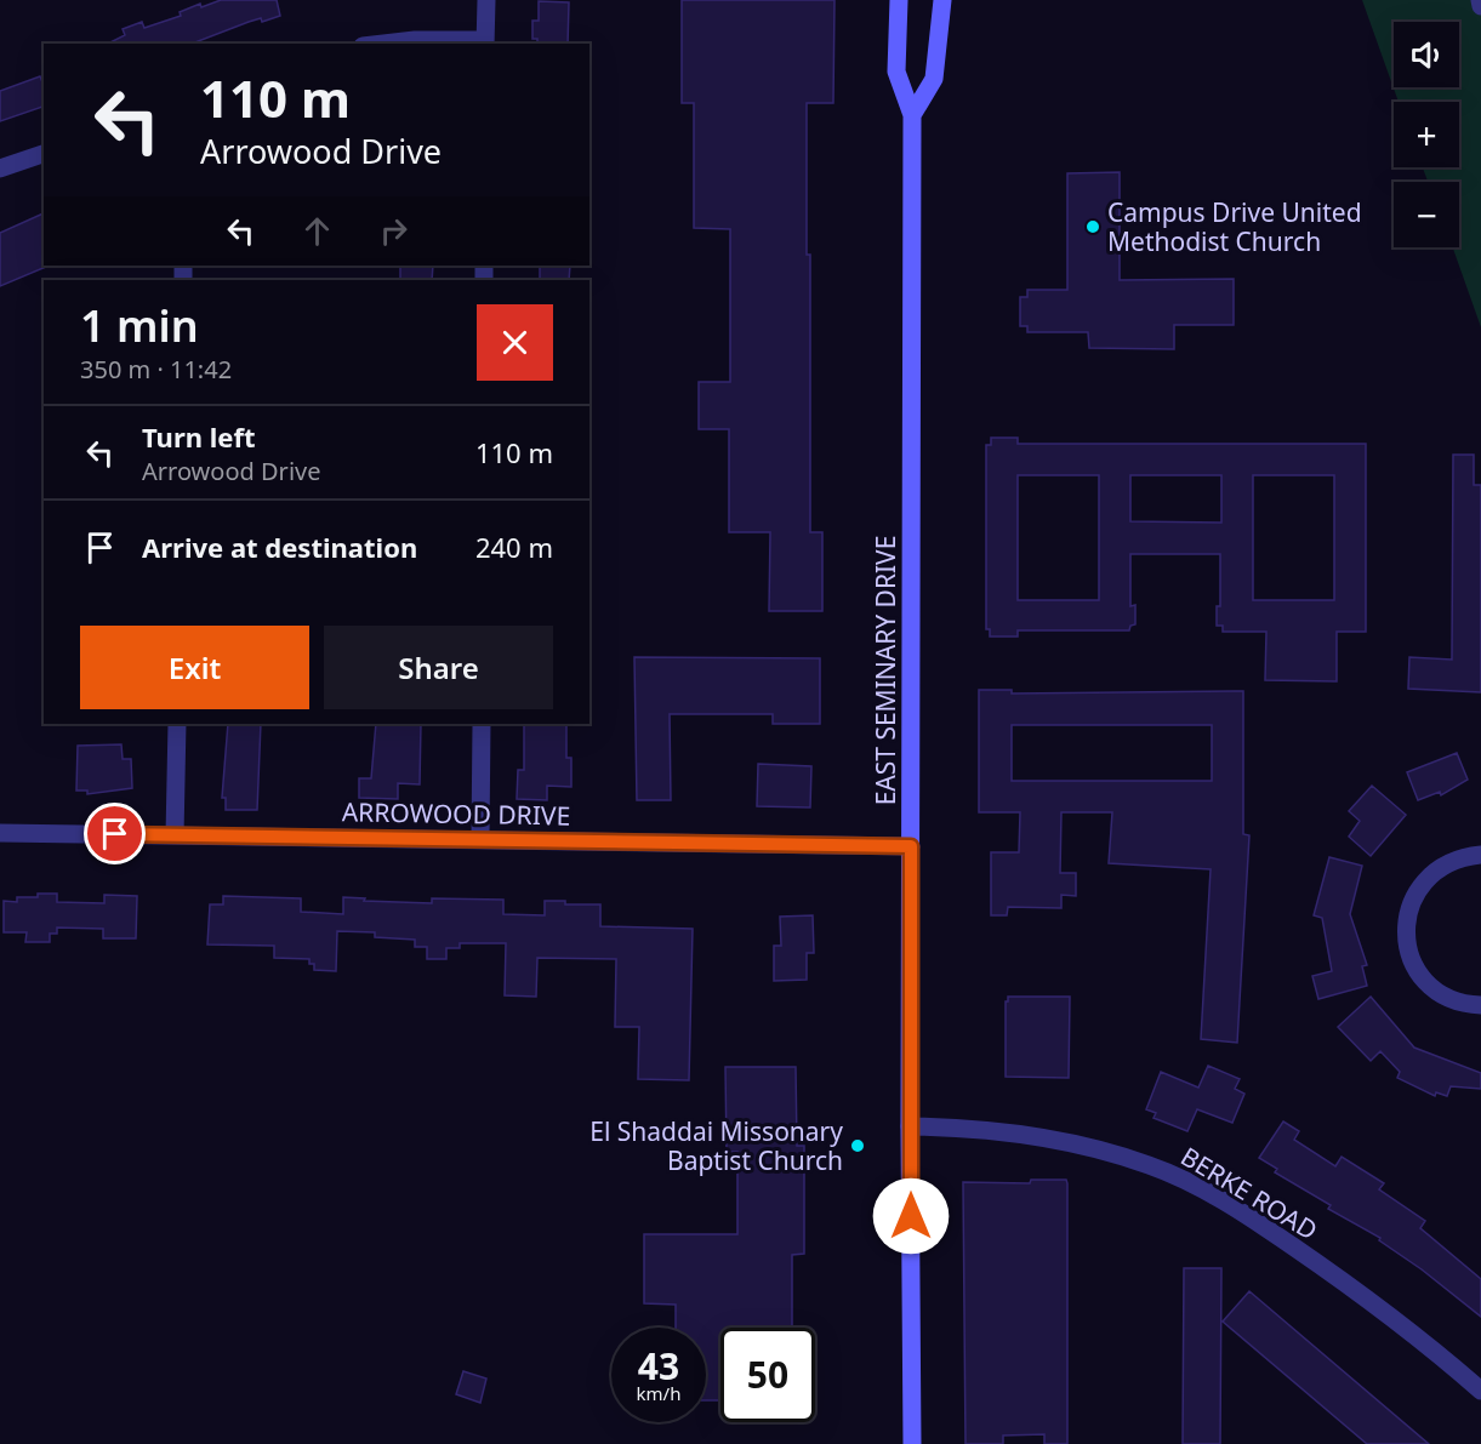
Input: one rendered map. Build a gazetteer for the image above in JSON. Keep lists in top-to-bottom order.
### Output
{
  "streets": {
    "main road": ["EAST SEMINARY DRIVE"],
    "street": ["ARROWOOD DRIVE", "BERKE ROAD"]
  },
  "crossings": [
    ["EAST SEMINARY DRIVE", "ARROWOOD DRIVE"],
    ["EAST SEMINARY DRIVE", "BERKE ROAD"]
  ],
  "places": ["Campus Drive United Methodist Church", "El Shaddai Missonary Baptist Church"],
  "page": {
    "map_buttons": ["+", "−"],
    "turn": ["110 m", "Arrowood Drive"],
    "heading": ["1 min", "350 m · 11:42"],
    "list": [
      {
        "name": "Turn left",
        "note": "Arrowood Drive",
        "value": "110 m"
      },
      {
        "name": "Arrive at destination",
        "value": "240 m"
      }
    ],
    "buttons": ["Exit", "Share"],
    "speed": "43 km/h",
    "limit": "50"
  }
}
